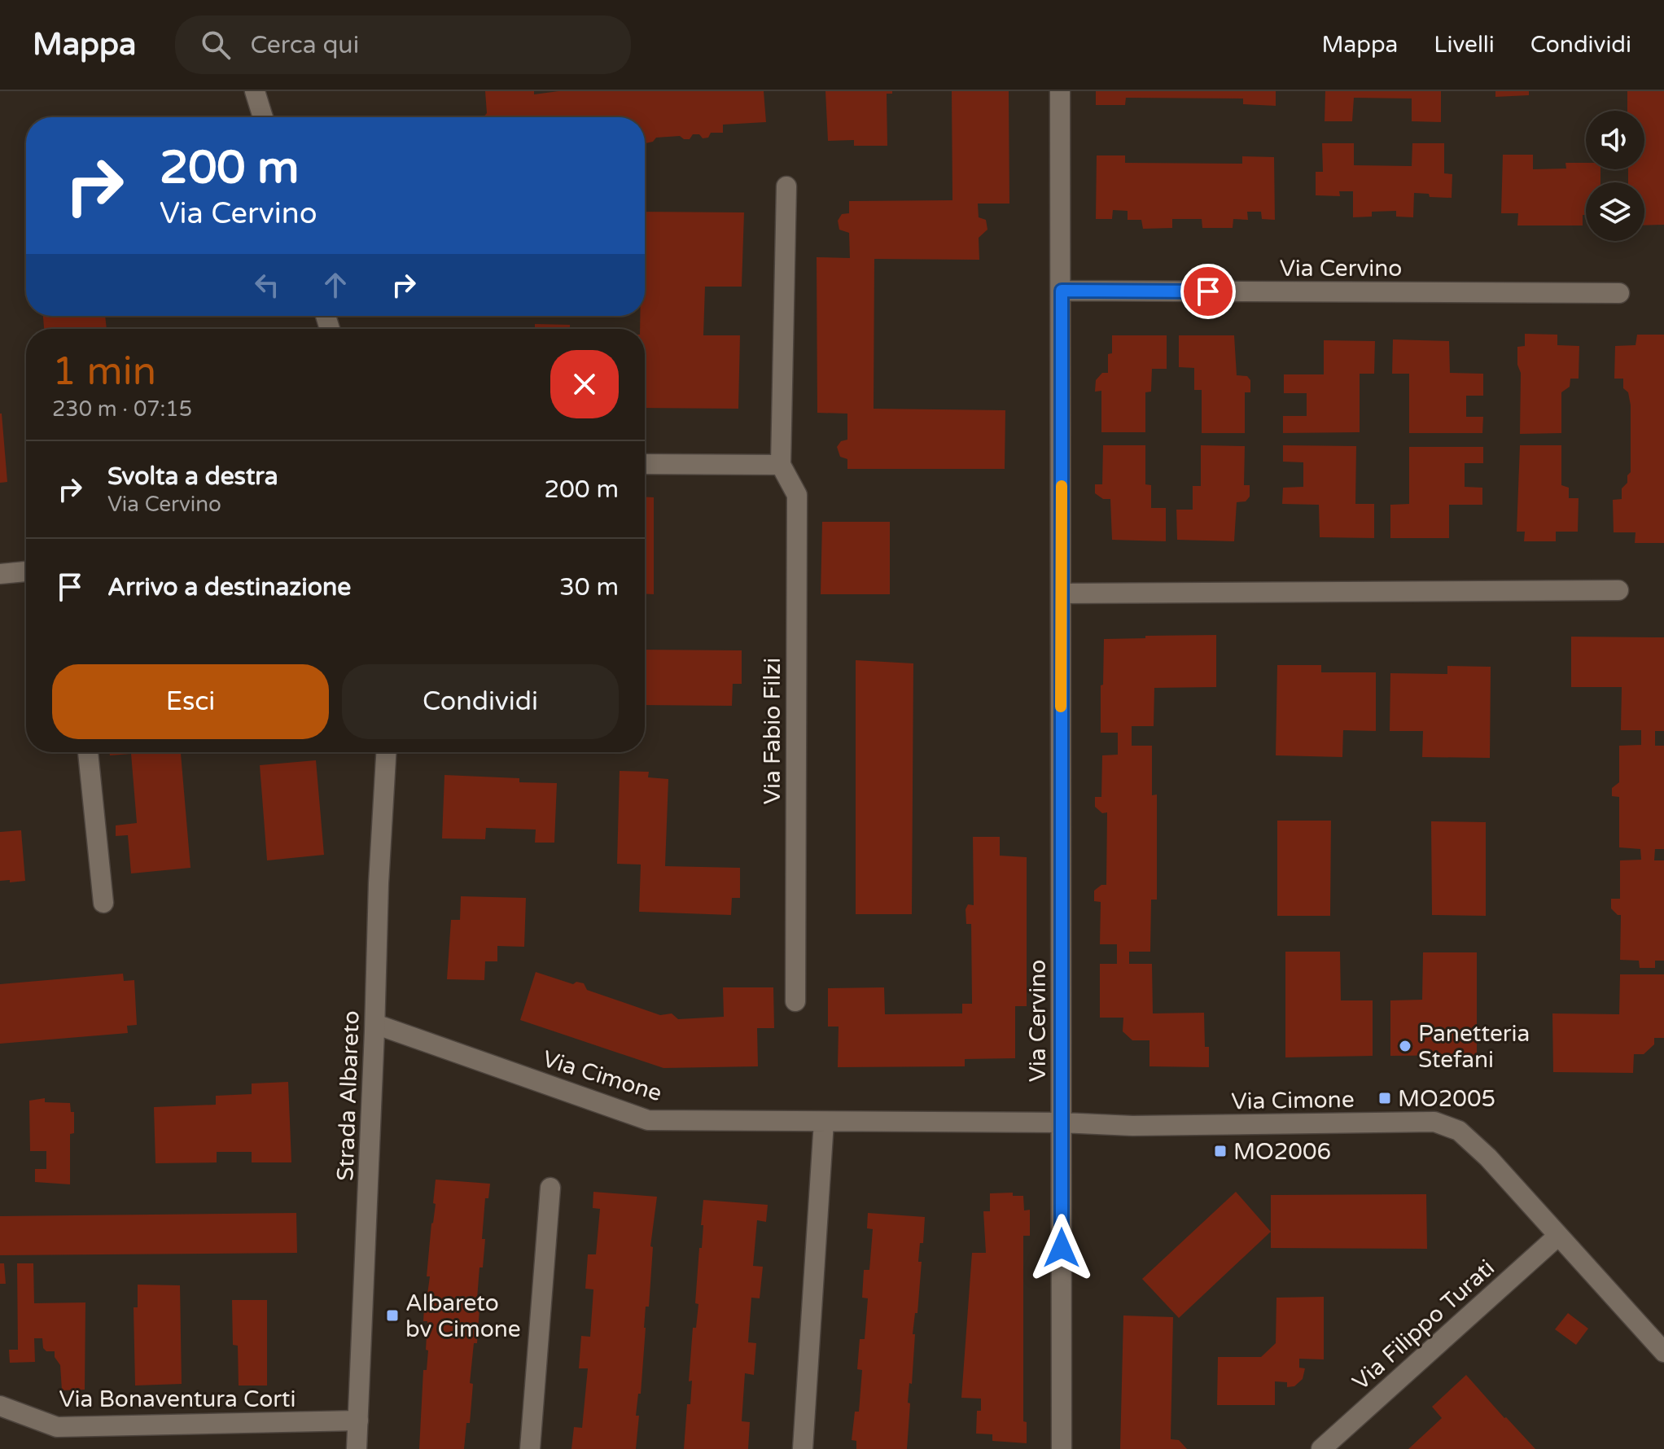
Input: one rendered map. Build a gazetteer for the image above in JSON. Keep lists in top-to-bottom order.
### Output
{
  "streets": {
    "street": [
      "Via Cervino",
      "Via Fabio Filzi",
      "Via Cimone",
      "Strada Albareto",
      "Via Filippo Turati",
      "Via Bonaventura Corti"
    ]
  },
  "crossings": [
    ["Via Cervino", "Via Cimone"],
    ["Via Cimone", "Strada Albareto"],
    ["Via Cimone", "Via Filippo Turati"],
    ["Strada Albareto", "Via Bonaventura Corti"]
  ],
  "places": {
    "other": ["Panetteria Stefani"],
    "transit": ["MO2005", "MO2006", "Albareto bv Cimone"]
  },
  "page": {
    "header": "Mappa",
    "search": "Cerca qui",
    "nav": ["Mappa", "Livelli", "Condividi"],
    "turn": ["200 m", "Via Cervino"],
    "heading": ["1 min", "230 m · 07:15"],
    "list": [
      {
        "name": "Svolta a destra",
        "note": "Via Cervino",
        "value": "200 m"
      },
      {
        "name": "Arrivo a destinazione",
        "value": "30 m"
      }
    ],
    "buttons": ["Esci", "Condividi"]
  }
}
